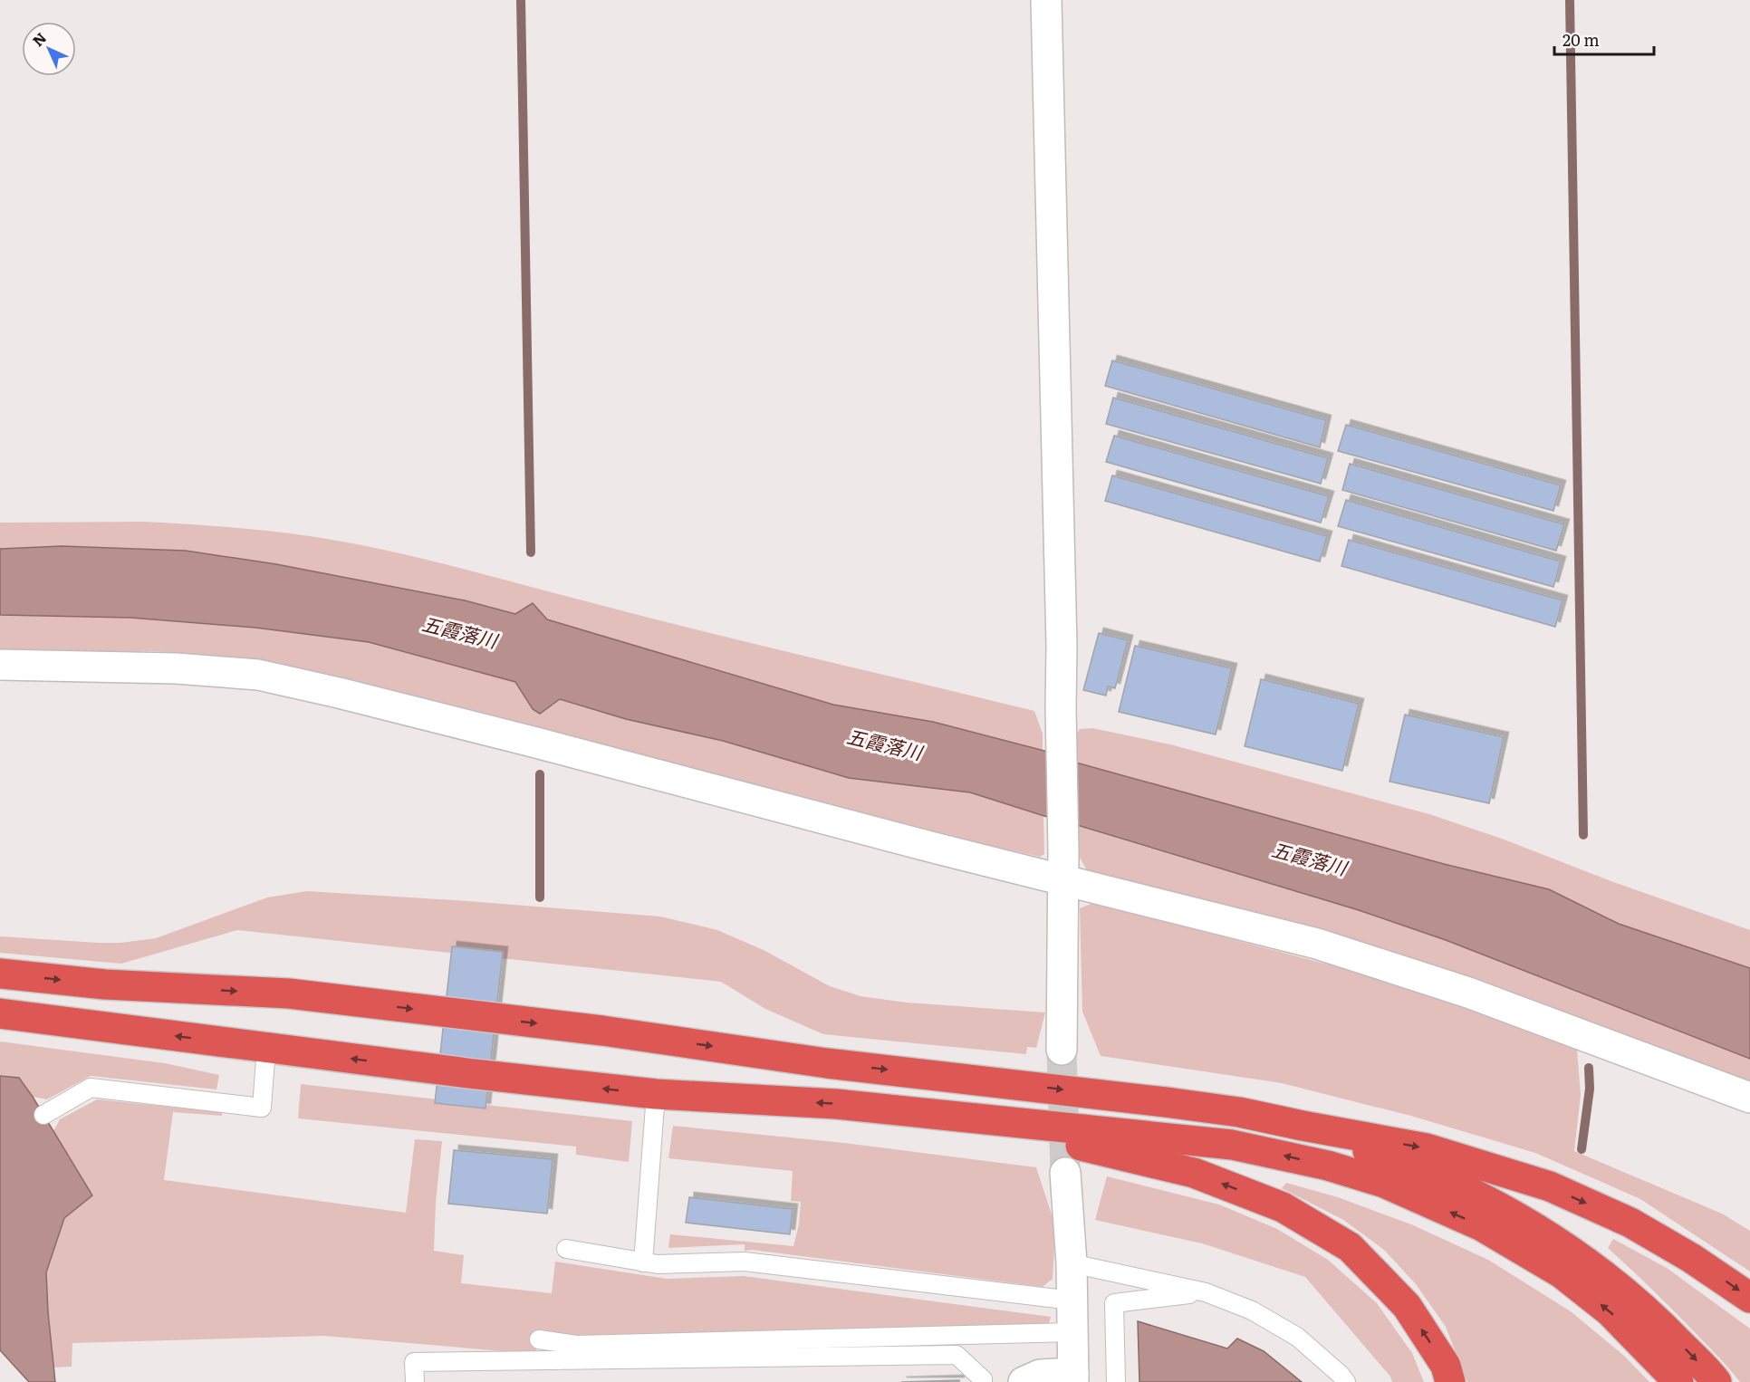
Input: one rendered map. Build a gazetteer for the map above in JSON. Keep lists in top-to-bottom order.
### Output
{
  "water": ["五霞落川"],
  "scale_bar": "20 m",
  "north": "top left"
}
